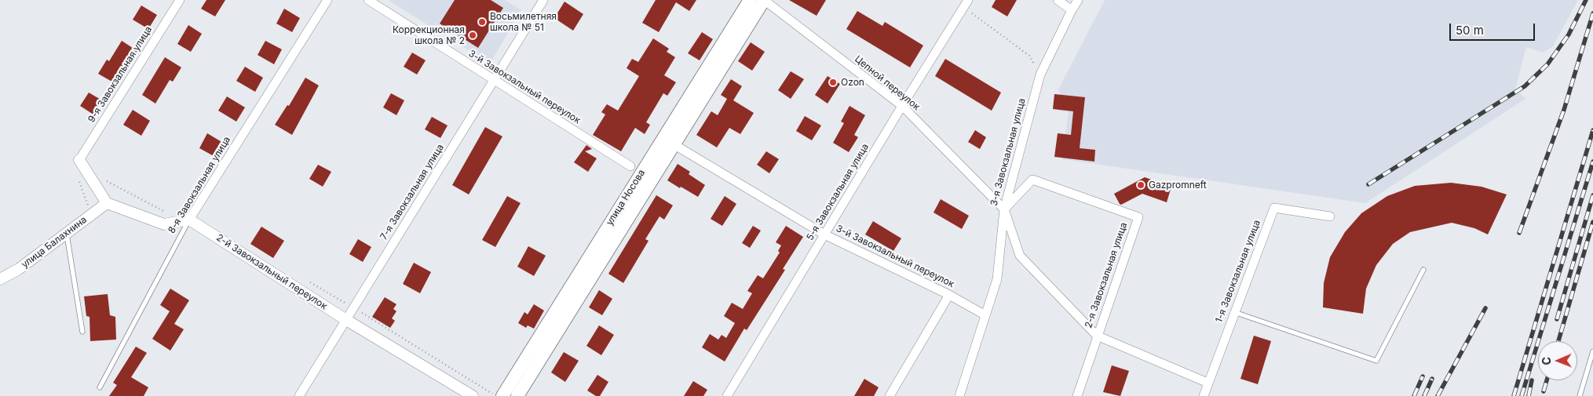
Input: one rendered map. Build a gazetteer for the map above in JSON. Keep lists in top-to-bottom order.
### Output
{
  "streets": {
    "main road": ["улица Носова"],
    "street": [
      "9-я Завокзальная улица",
      "Цепной переулок",
      "3-й Завокзальный переулок",
      "3-я Завокзальная улица",
      "8-я Завокзальная улица",
      "7-я Завокзальная улица",
      "5-я Завокзальная улица",
      "улица Балахнина",
      "1-я Завокзальная улица",
      "2-й Завокзальный переулок",
      "2-я Завокзальная улица"
    ]
  },
  "crossings": [
    ["Цепной переулок", "3-я Завокзальная улица"],
    ["Цепной переулок", "5-я Завокзальная улица"],
    ["Цепной переулок", "улица Носова"],
    ["Цепной переулок", "2-я Завокзальная улица"],
    ["3-й Завокзальный переулок", "3-я Завокзальная улица"],
    ["3-й Завокзальный переулок", "7-я Завокзальная улица"],
    ["3-й Завокзальный переулок", "5-я Завокзальная улица"],
    ["3-й Завокзальный переулок", "улица Носова"],
    ["3-я Завокзальная улица", "2-я Завокзальная улица"],
    ["8-я Завокзальная улица", "2-й Завокзальный переулок"],
    ["7-я Завокзальная улица", "2-й Завокзальный переулок"]
  ],
  "places": [
    "Восьмилетняя школа № 51",
    "Коррекционная школа № 2",
    "Ozon",
    "Gazpromneft"
  ],
  "scale_bar": "50 m",
  "north": "left"
}
